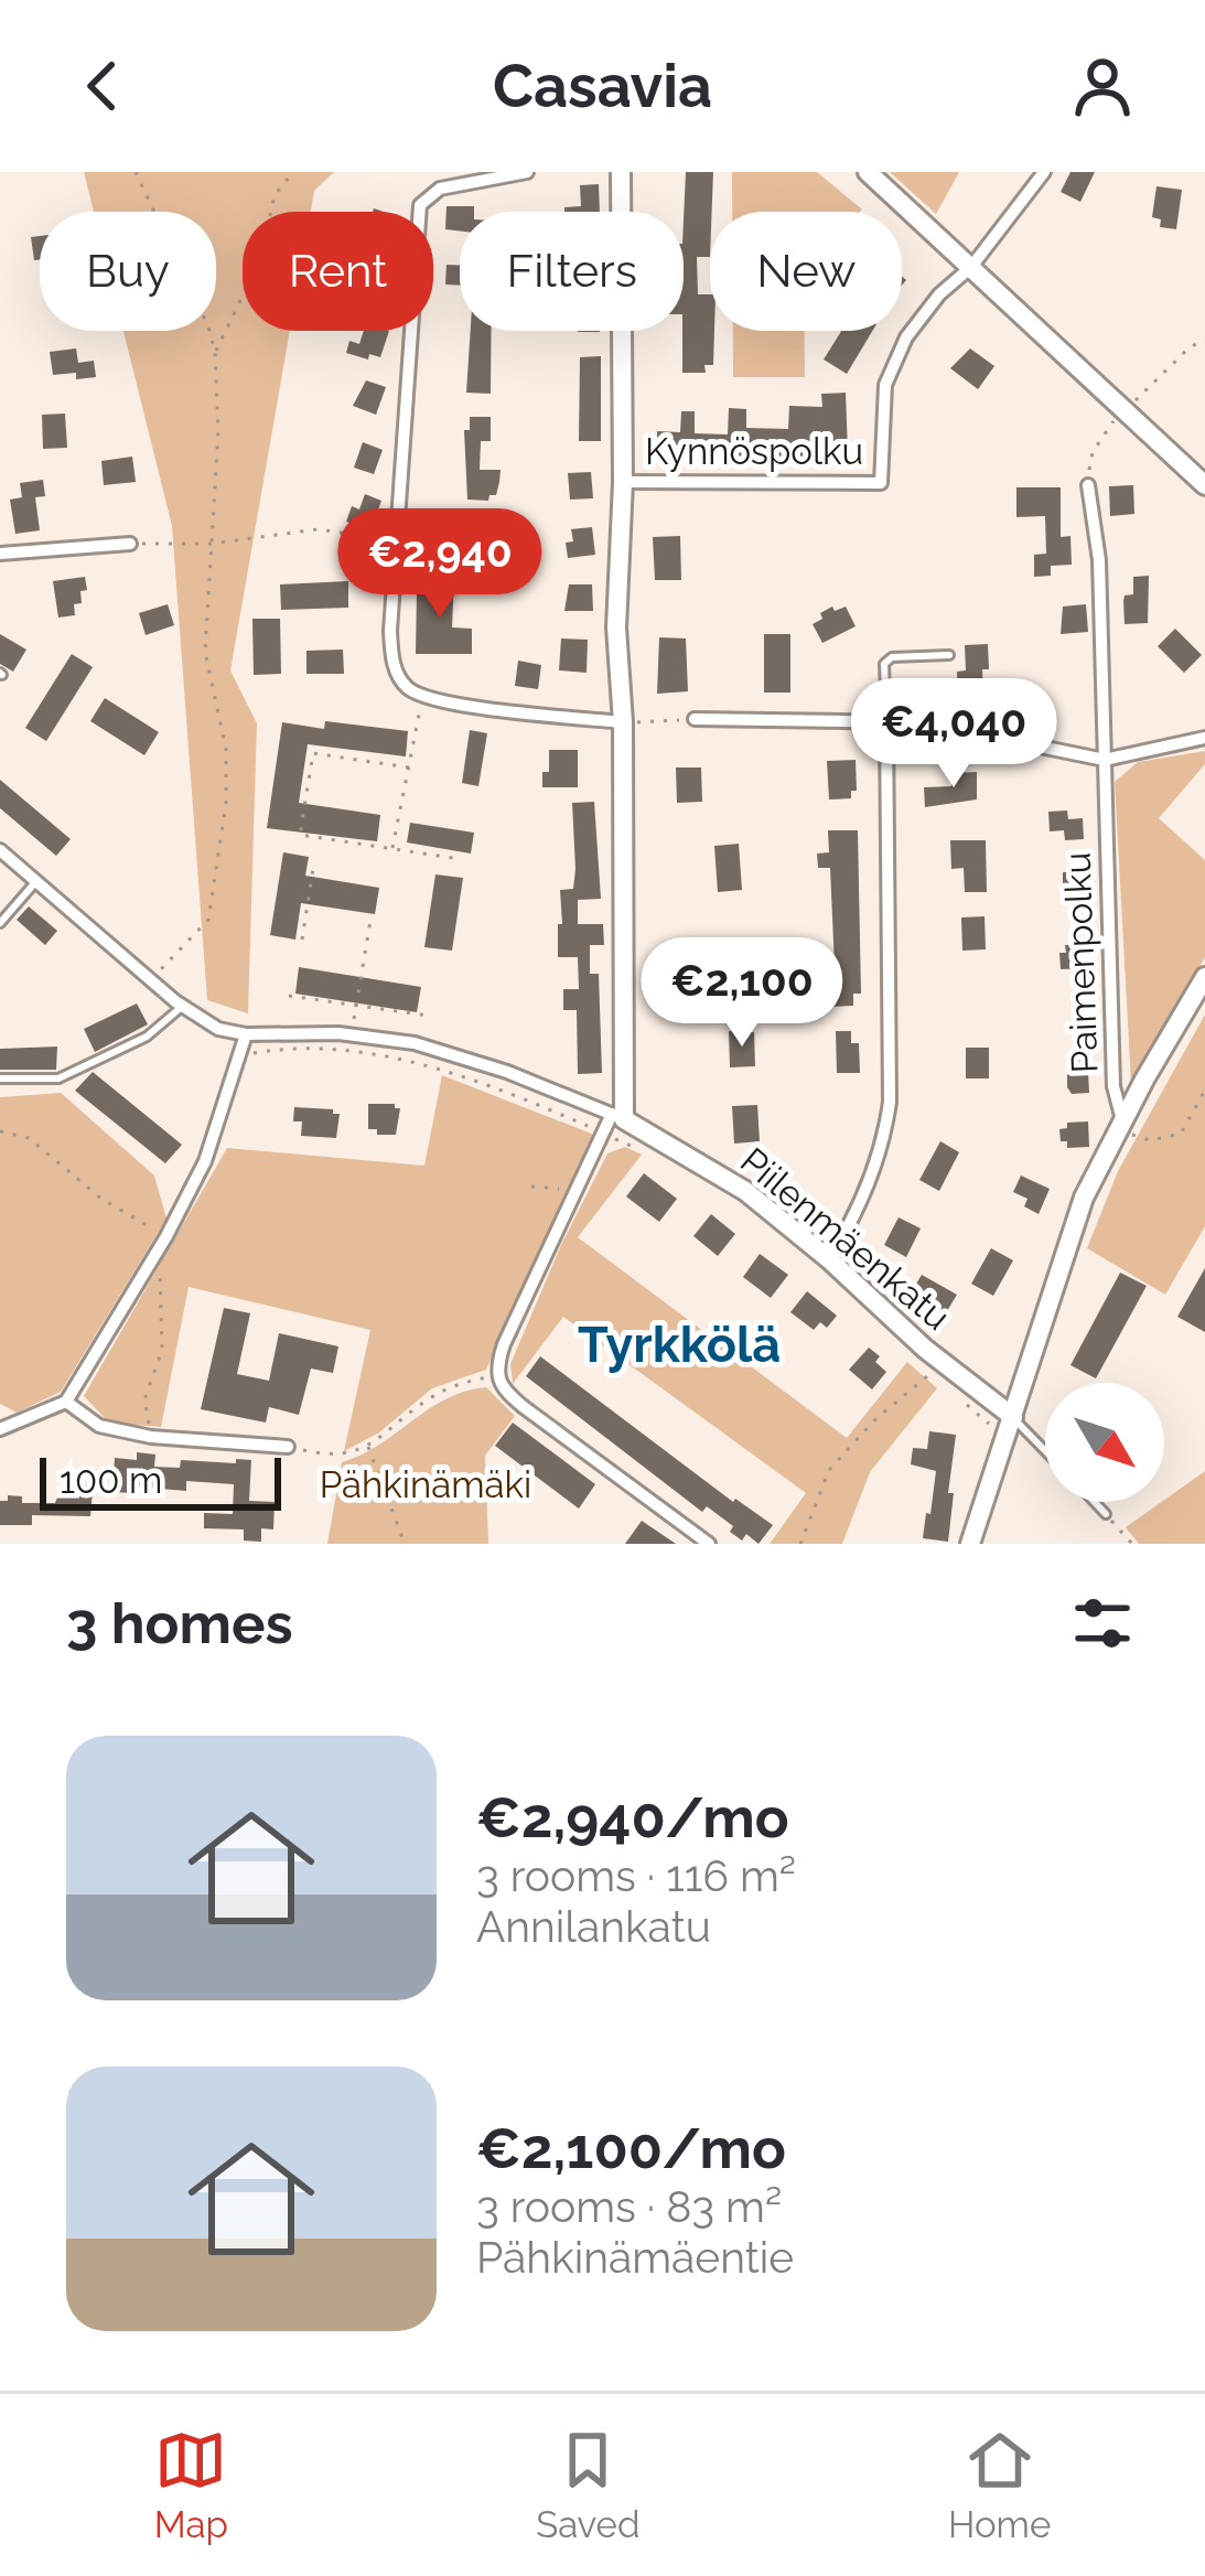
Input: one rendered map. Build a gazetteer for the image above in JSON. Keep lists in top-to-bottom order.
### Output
{
  "streets": {
    "street": ["Kynnöspolku", "Paimenpolku", "Piilenmäenkatu"]
  },
  "districts": ["Tyrkkölä"],
  "parks": ["Pähkinämäki"],
  "scale_bar": "100 m",
  "north": "bottom right",
  "page": {
    "header": "Casavia",
    "chip": [
      "Buy",
      "Rent",
      "Filters",
      "New"
    ],
    "price": ["€2,940", "€4,040", "€2,100"],
    "scale": "100 m",
    "heading": "3 homes",
    "list": [
      {
        "name": "€2,940/mo",
        "note": "3 rooms · 116 m² · Annilankatu"
      },
      {
        "name": "€2,100/mo",
        "note": "3 rooms · 83 m² · Pähkinämäentie"
      }
    ],
    "tabs": ["Map", "Saved", "Home"]
  }
}
